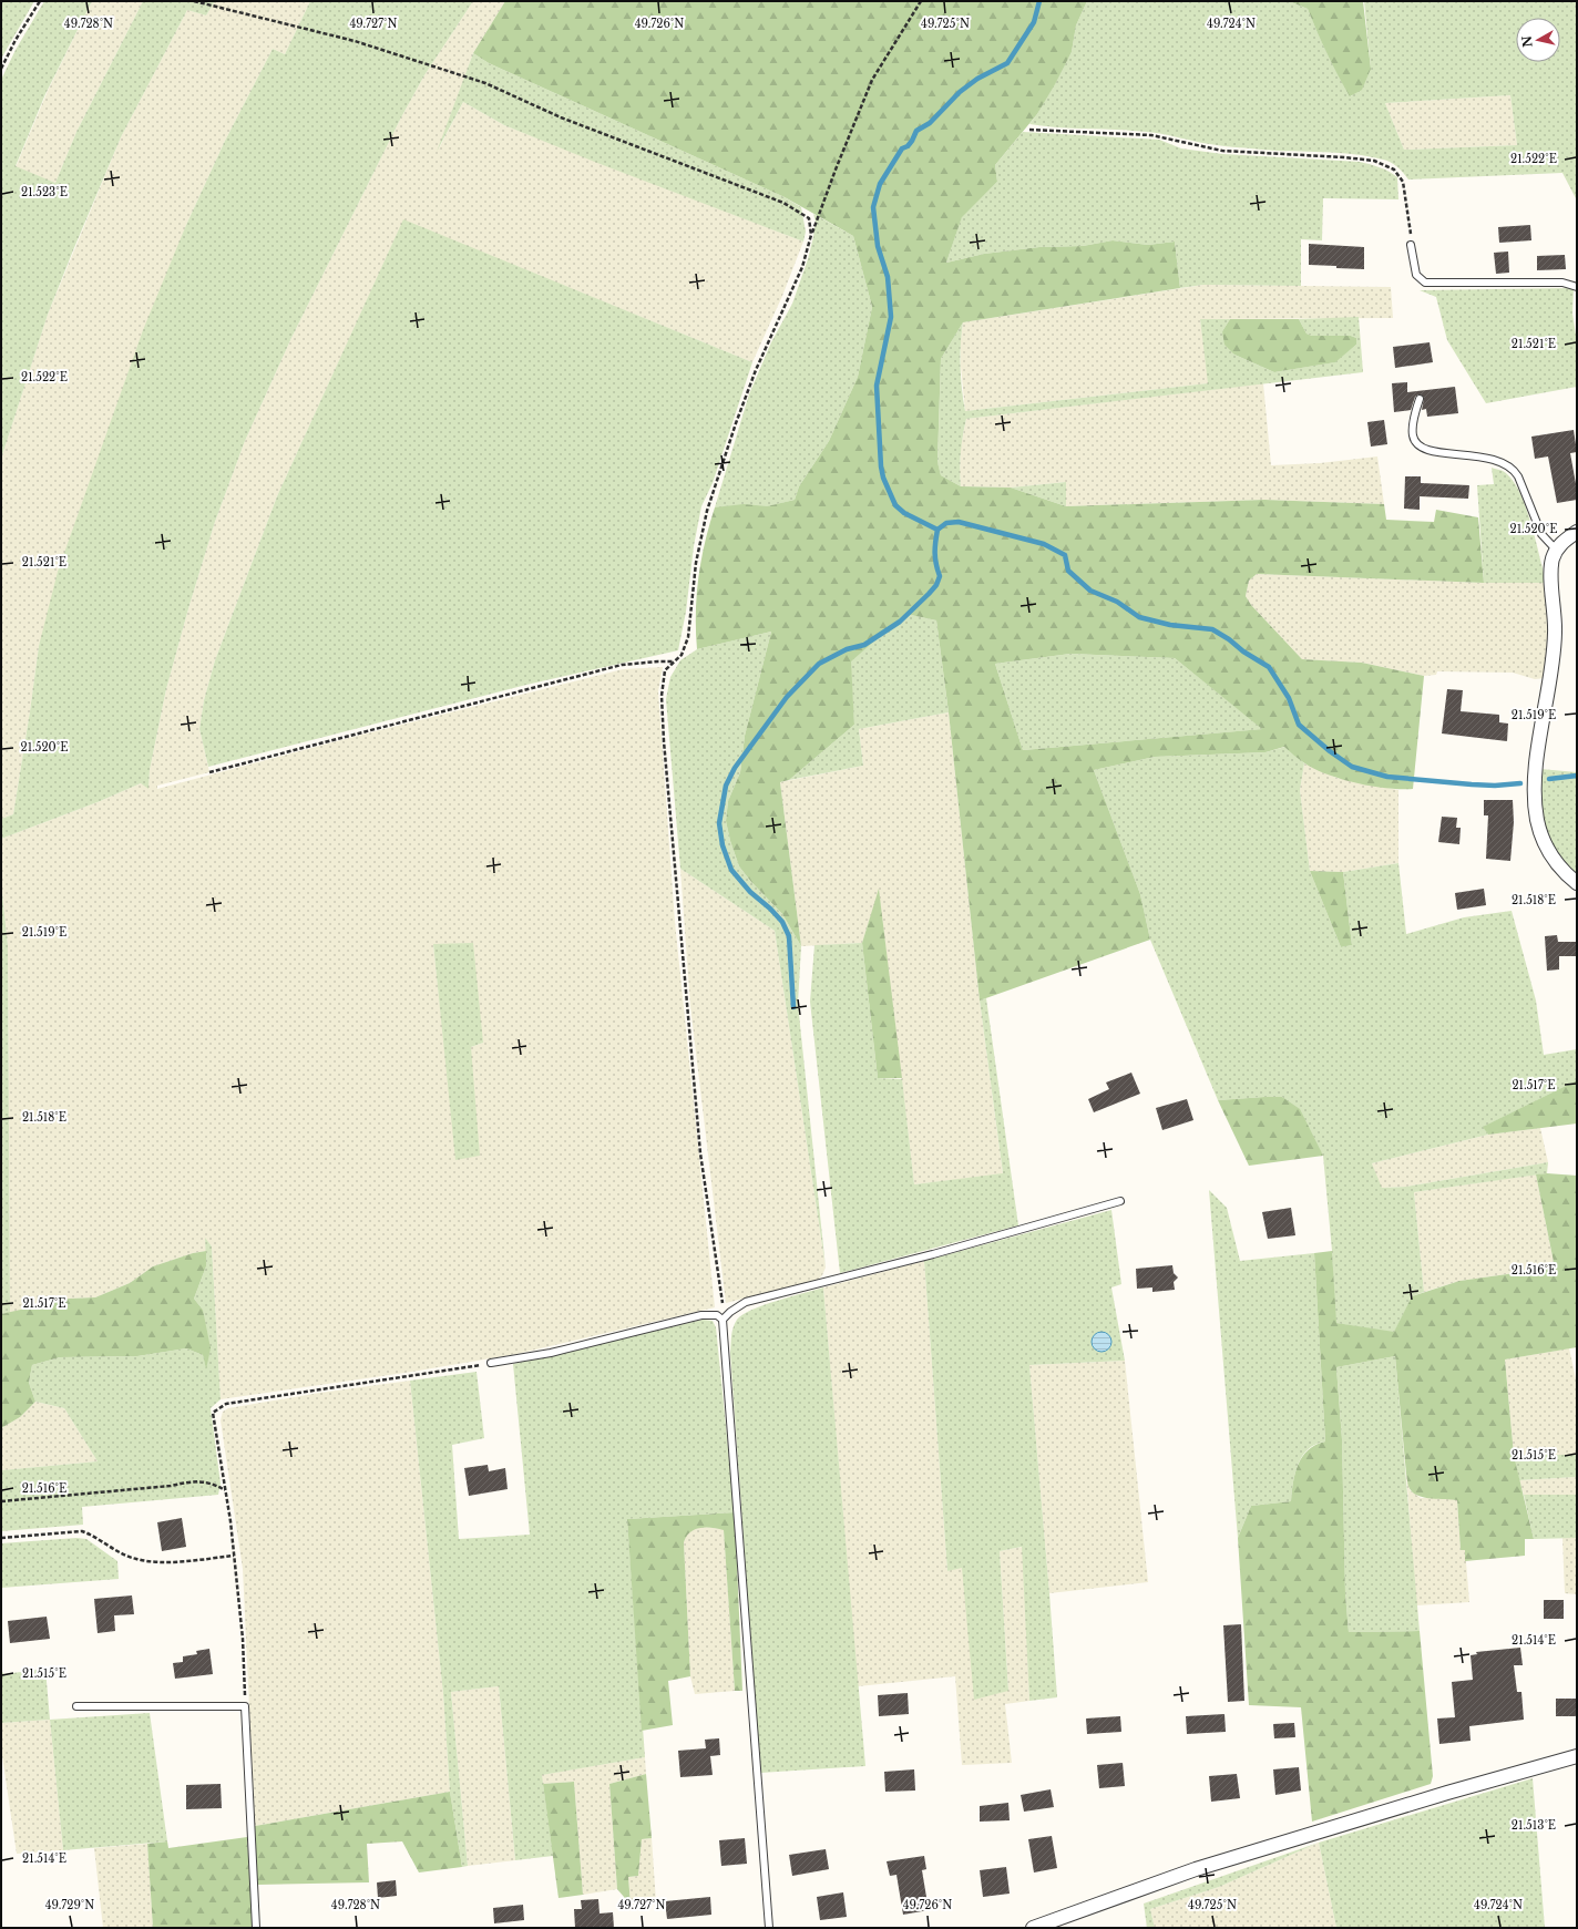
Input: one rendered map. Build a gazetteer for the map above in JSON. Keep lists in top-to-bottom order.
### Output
{
  "north": "left",
  "coordinates": [
    "49.728°N",
    "49.727°N",
    "49.726°N",
    "49.725°N",
    "49.724°N",
    "21.522°E",
    "21.523°E",
    "21.521°E",
    "21.520°E",
    "21.519°E",
    "21.518°E",
    "21.517°E",
    "21.516°E",
    "21.515°E",
    "21.514°E",
    "21.513°E",
    "49.729°N"
  ]
}
